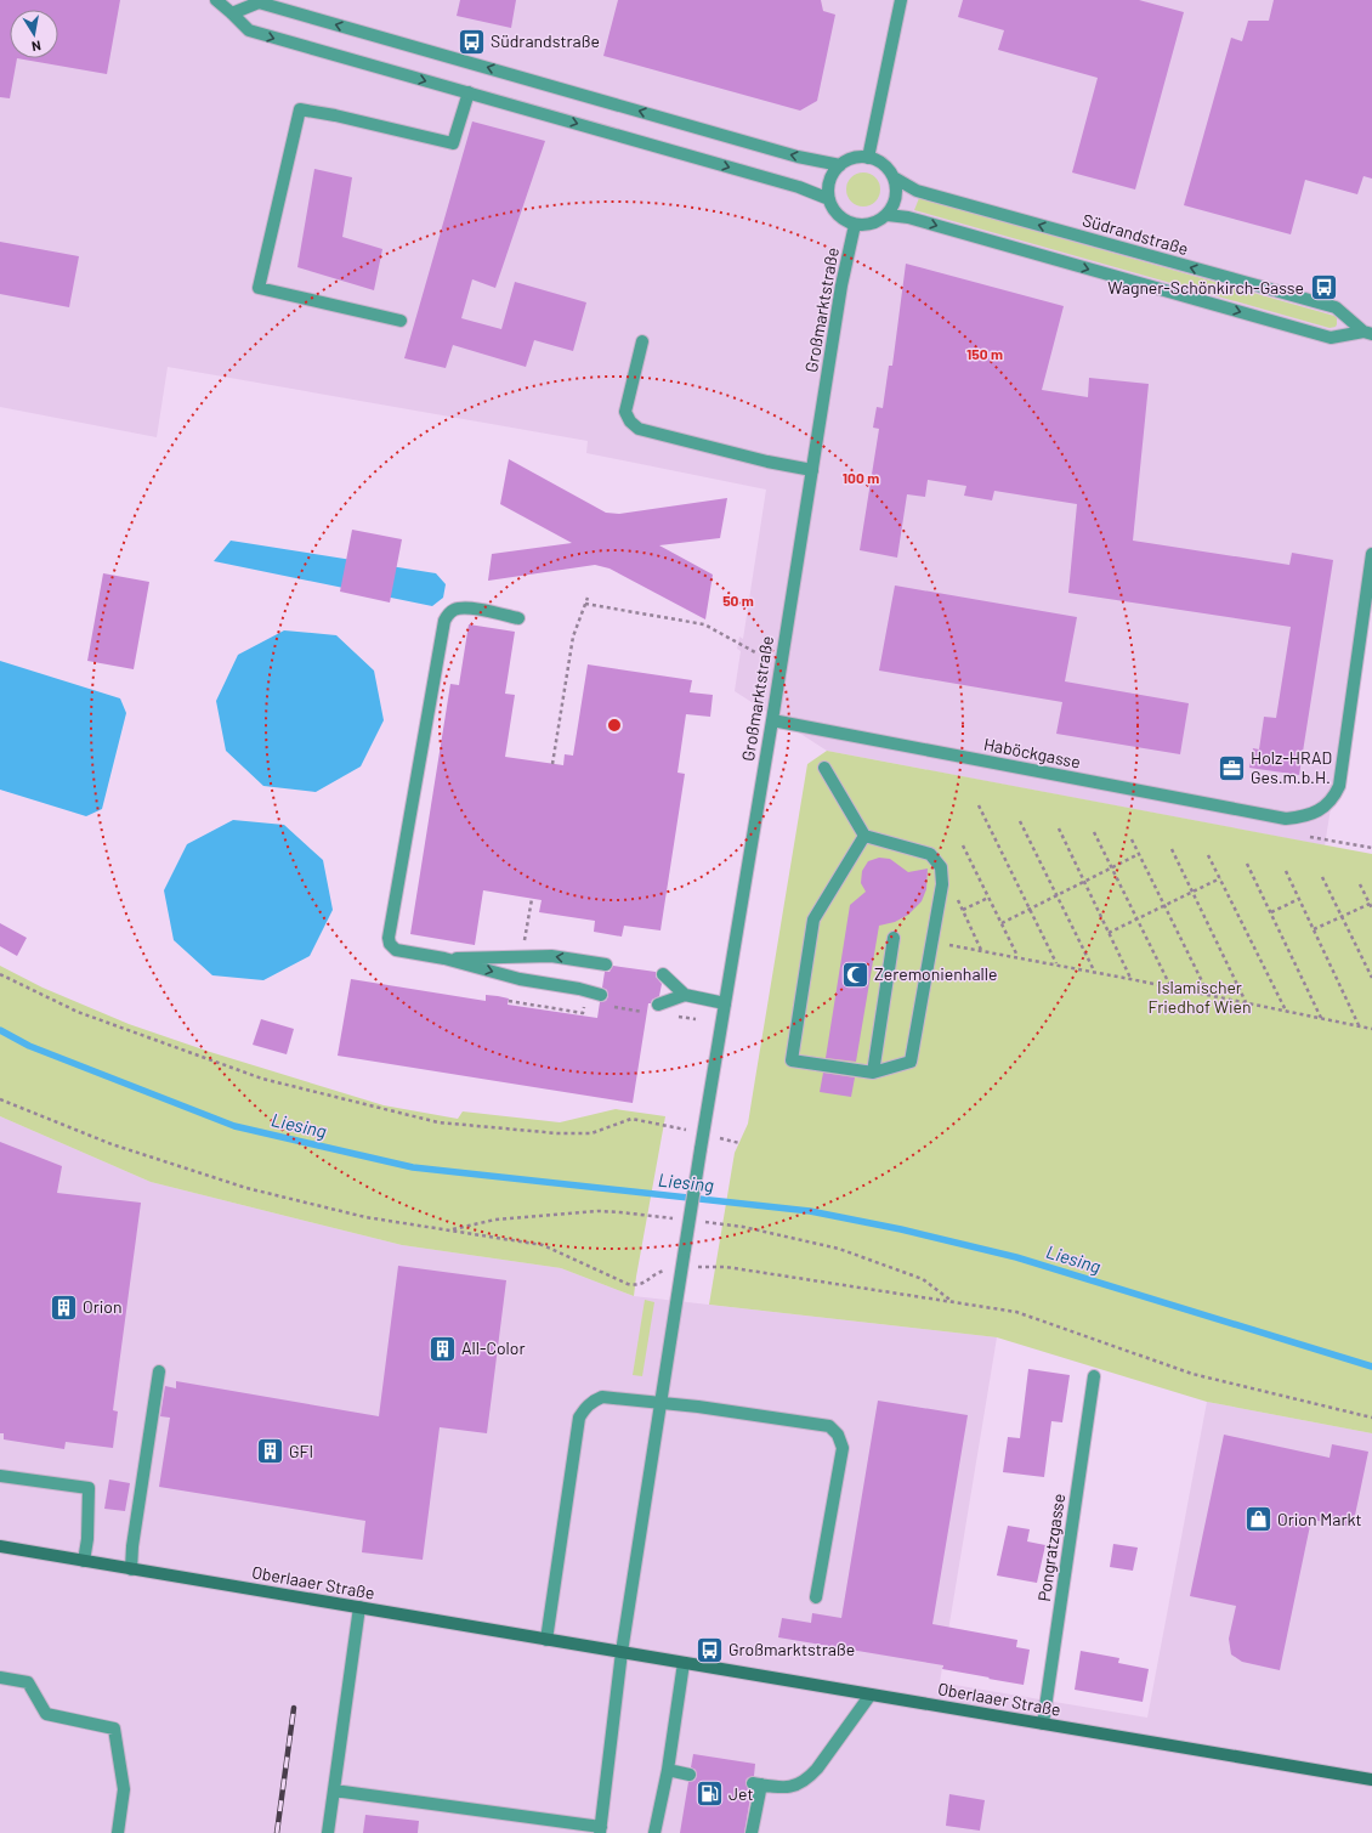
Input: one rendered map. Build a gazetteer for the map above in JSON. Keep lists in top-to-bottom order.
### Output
{
  "streets": {
    "main road": ["Oberlaaer Straße"],
    "street": [
      "Südrandstraße",
      "Großmarktstraße",
      "Haböckgasse",
      "Pongratzgasse"
    ]
  },
  "crossings": [
    ["Südrandstraße", "Großmarktstraße"],
    ["Großmarktstraße", "Haböckgasse"],
    ["Pongratzgasse", "Oberlaaer Straße"]
  ],
  "water": ["Liesing"],
  "parks": ["Islamischer Friedhof Wien"],
  "places": {
    "bus stop": ["Südrandstraße", "Wagner-Schönkirch-Gasse", "Großmarktstraße"],
    "office": ["Holz-HRAD Ges.m.b.H."],
    "mosque": ["Zeremonienhalle"],
    "building": ["Orion", "All-Color", "GFI"],
    "shop": ["Orion Markt"],
    "fuel station": ["Jet"]
  },
  "north": "bottom",
  "rings": ["150 m", "100 m", "50 m"]
}
